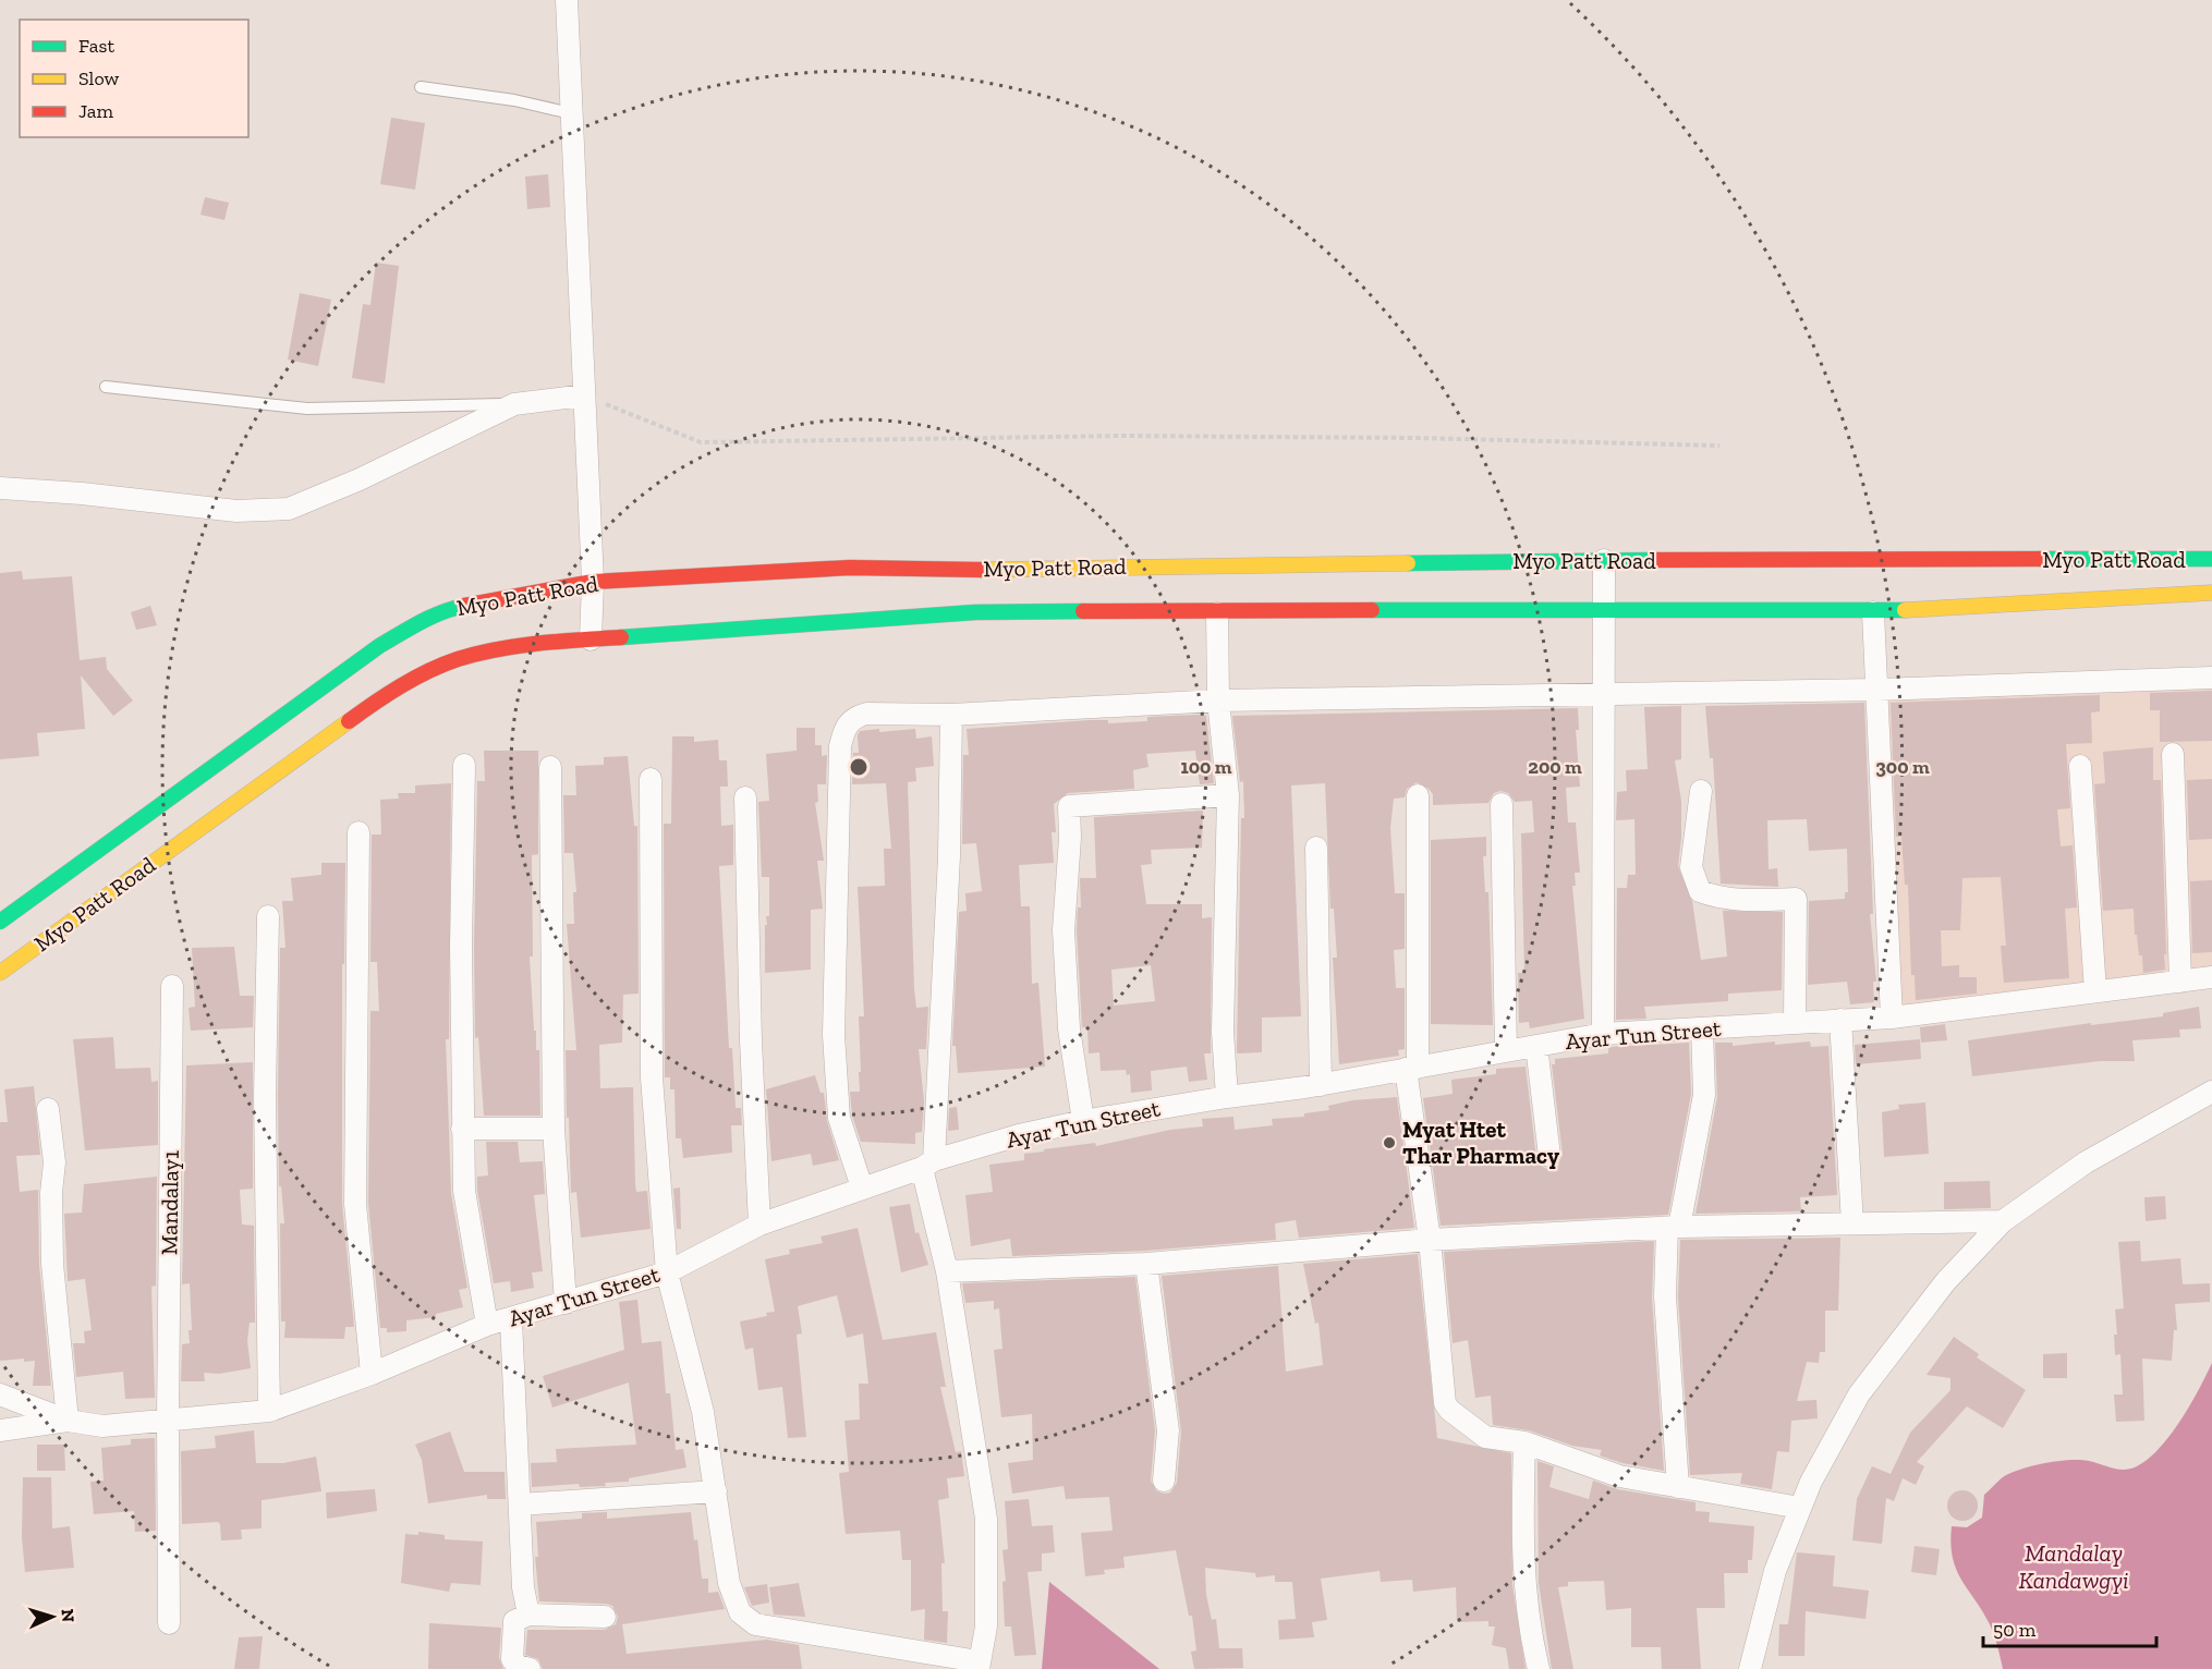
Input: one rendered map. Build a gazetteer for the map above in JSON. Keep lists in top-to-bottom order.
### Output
{
  "streets": {
    "main road": ["Myo Patt Road"],
    "street": ["Ayar Tun Street", "Mandalay1"]
  },
  "crossings": [
    ["Ayar Tun Street", "Mandalay1"]
  ],
  "water": ["Mandalay Kandawgyi"],
  "places": ["Myat Htet Thar Pharmacy"],
  "legend": ["Fast", "Slow", "Jam"],
  "scale_bar": "50 m",
  "north": "right",
  "rings": ["100 m", "200 m", "300 m"]
}
